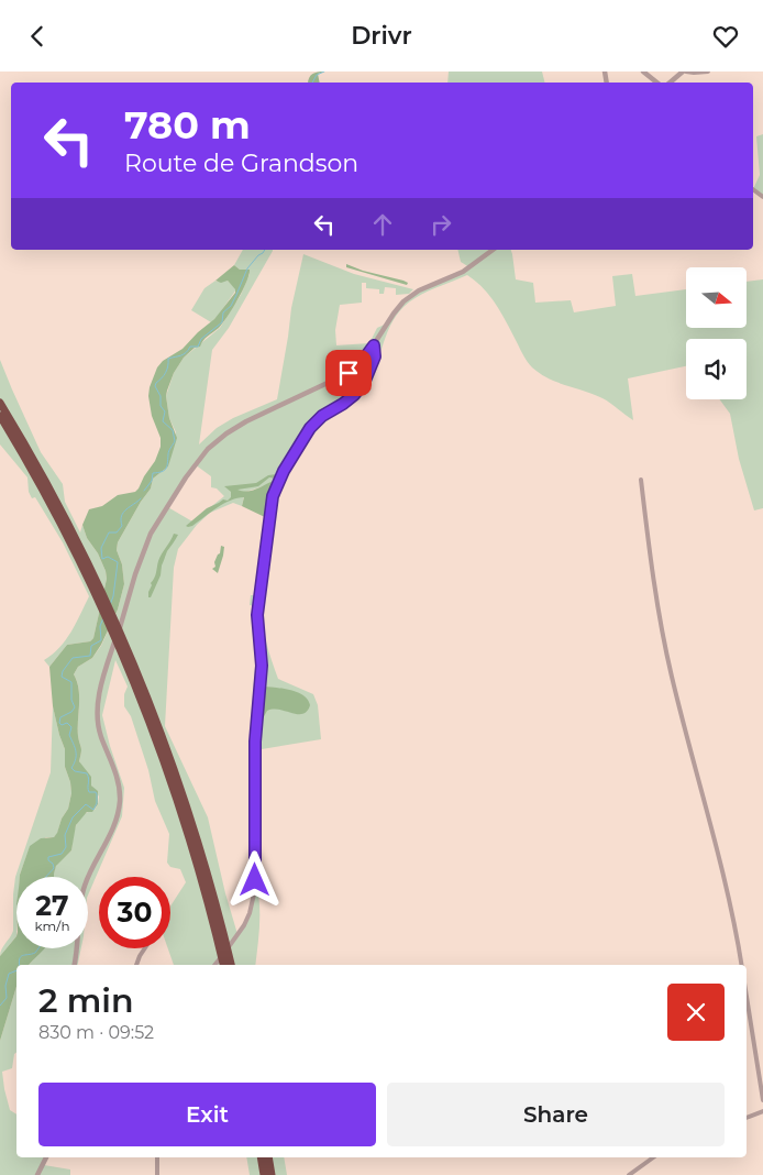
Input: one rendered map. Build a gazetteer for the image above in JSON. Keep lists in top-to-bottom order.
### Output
{
  "north": "right",
  "page": {
    "header": "Drivr",
    "turn": ["780 m", "Route de Grandson"],
    "speed": "27 km/h",
    "limit": "30",
    "heading": ["2 min", "830 m · 09:52"],
    "buttons": ["Exit", "Share"]
  }
}
